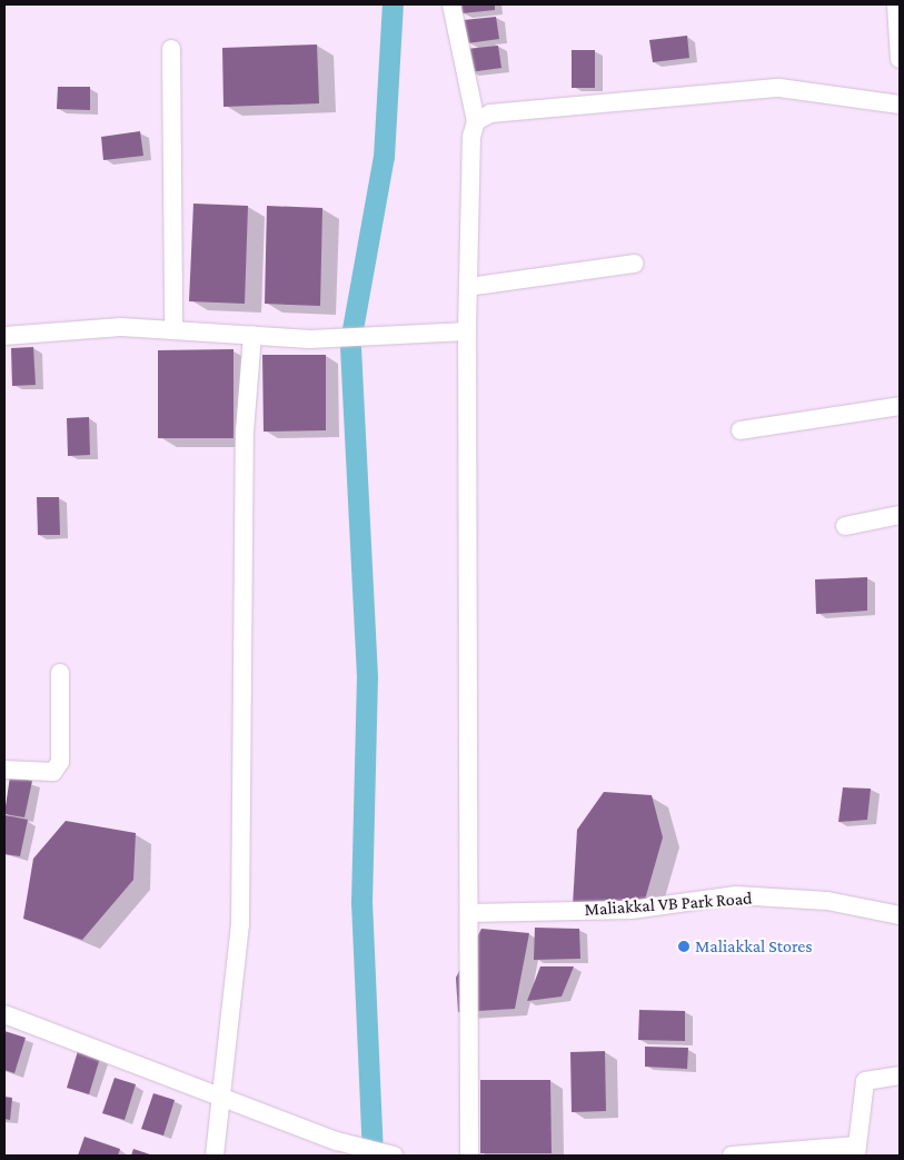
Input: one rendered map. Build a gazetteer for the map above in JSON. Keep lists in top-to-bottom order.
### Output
{
  "streets": {
    "street": ["Maliakkal VB Park Road"]
  },
  "places": ["Maliakkal Stores"]
}
